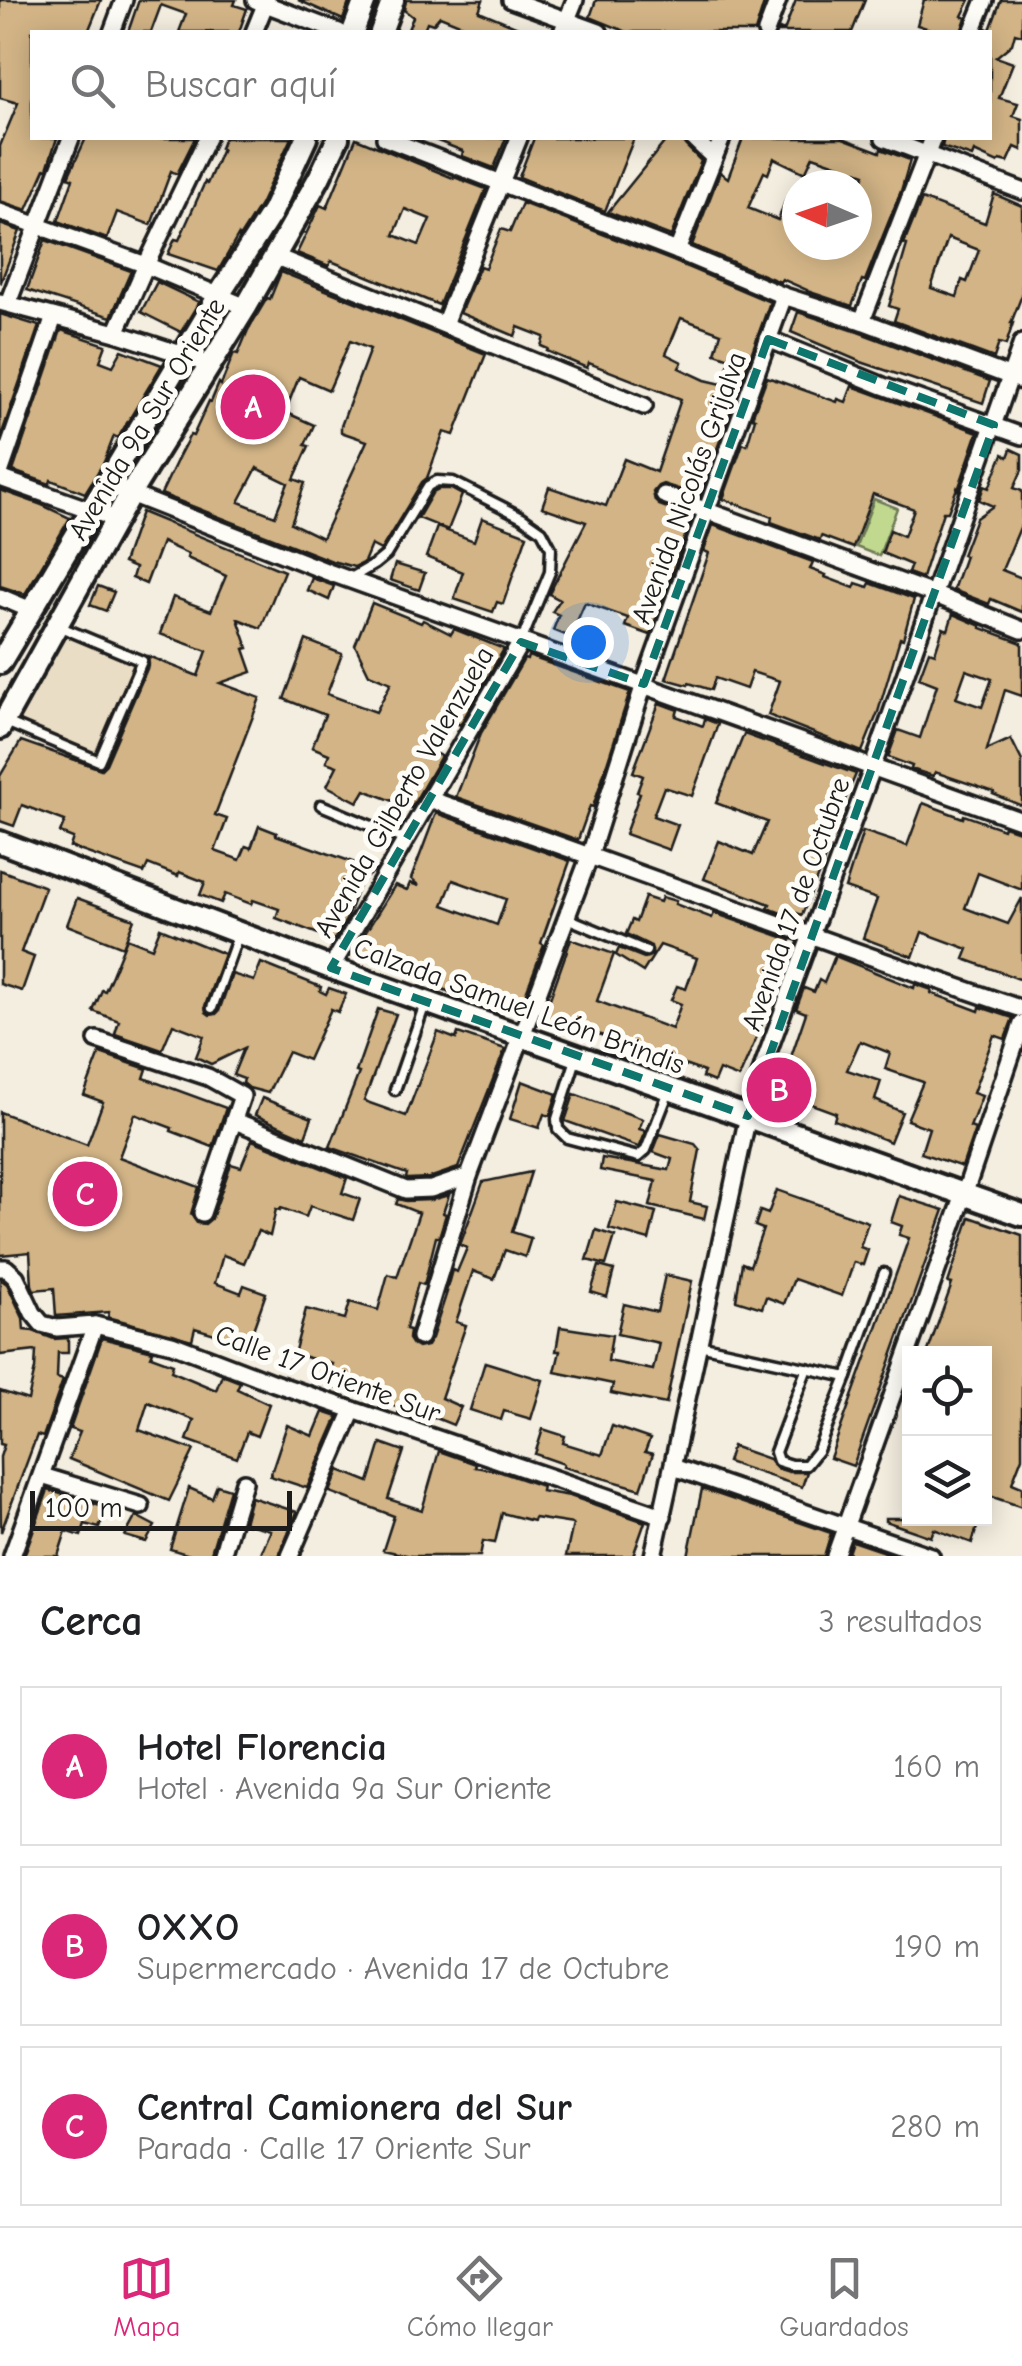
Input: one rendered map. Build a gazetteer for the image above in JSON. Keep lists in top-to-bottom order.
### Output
{
  "streets": {
    "main road": ["Avenida 9a Sur Oriente", "Calzada Samuel León Brindis"],
    "street": [
      "Avenida Nicolás Grijalva",
      "Avenida Gilberto Valenzuela",
      "Avenida 17 de Octubre",
      "Calle 17 Oriente Sur"
    ]
  },
  "crossings": [
    ["Avenida Nicolás Grijalva", "Calzada Samuel León Brindis"],
    ["Avenida Gilberto Valenzuela", "Calzada Samuel León Brindis"],
    ["Avenida 17 de Octubre", "Calzada Samuel León Brindis"],
    ["Avenida 17 de Octubre", "Calle 17 Oriente Sur"]
  ],
  "scale_bar": "100 m",
  "north": "left",
  "page": {
    "search": "Buscar aquí",
    "pins": ["A", "B", "C"],
    "scale": "100 m",
    "heading": ["Cerca", "3 resultados"],
    "list": [
      {
        "mark": "A",
        "name": "Hotel Florencia",
        "note": "Hotel · Avenida 9a Sur Oriente",
        "value": "160 m"
      },
      {
        "mark": "B",
        "name": "OXXO",
        "note": "Supermercado · Avenida 17 de Octubre",
        "value": "190 m"
      },
      {
        "mark": "C",
        "name": "Central Camionera del Sur",
        "note": "Parada · Calle 17 Oriente Sur",
        "value": "280 m"
      }
    ],
    "nav": ["Mapa", "Cómo llegar", "Guardados"]
  }
}
